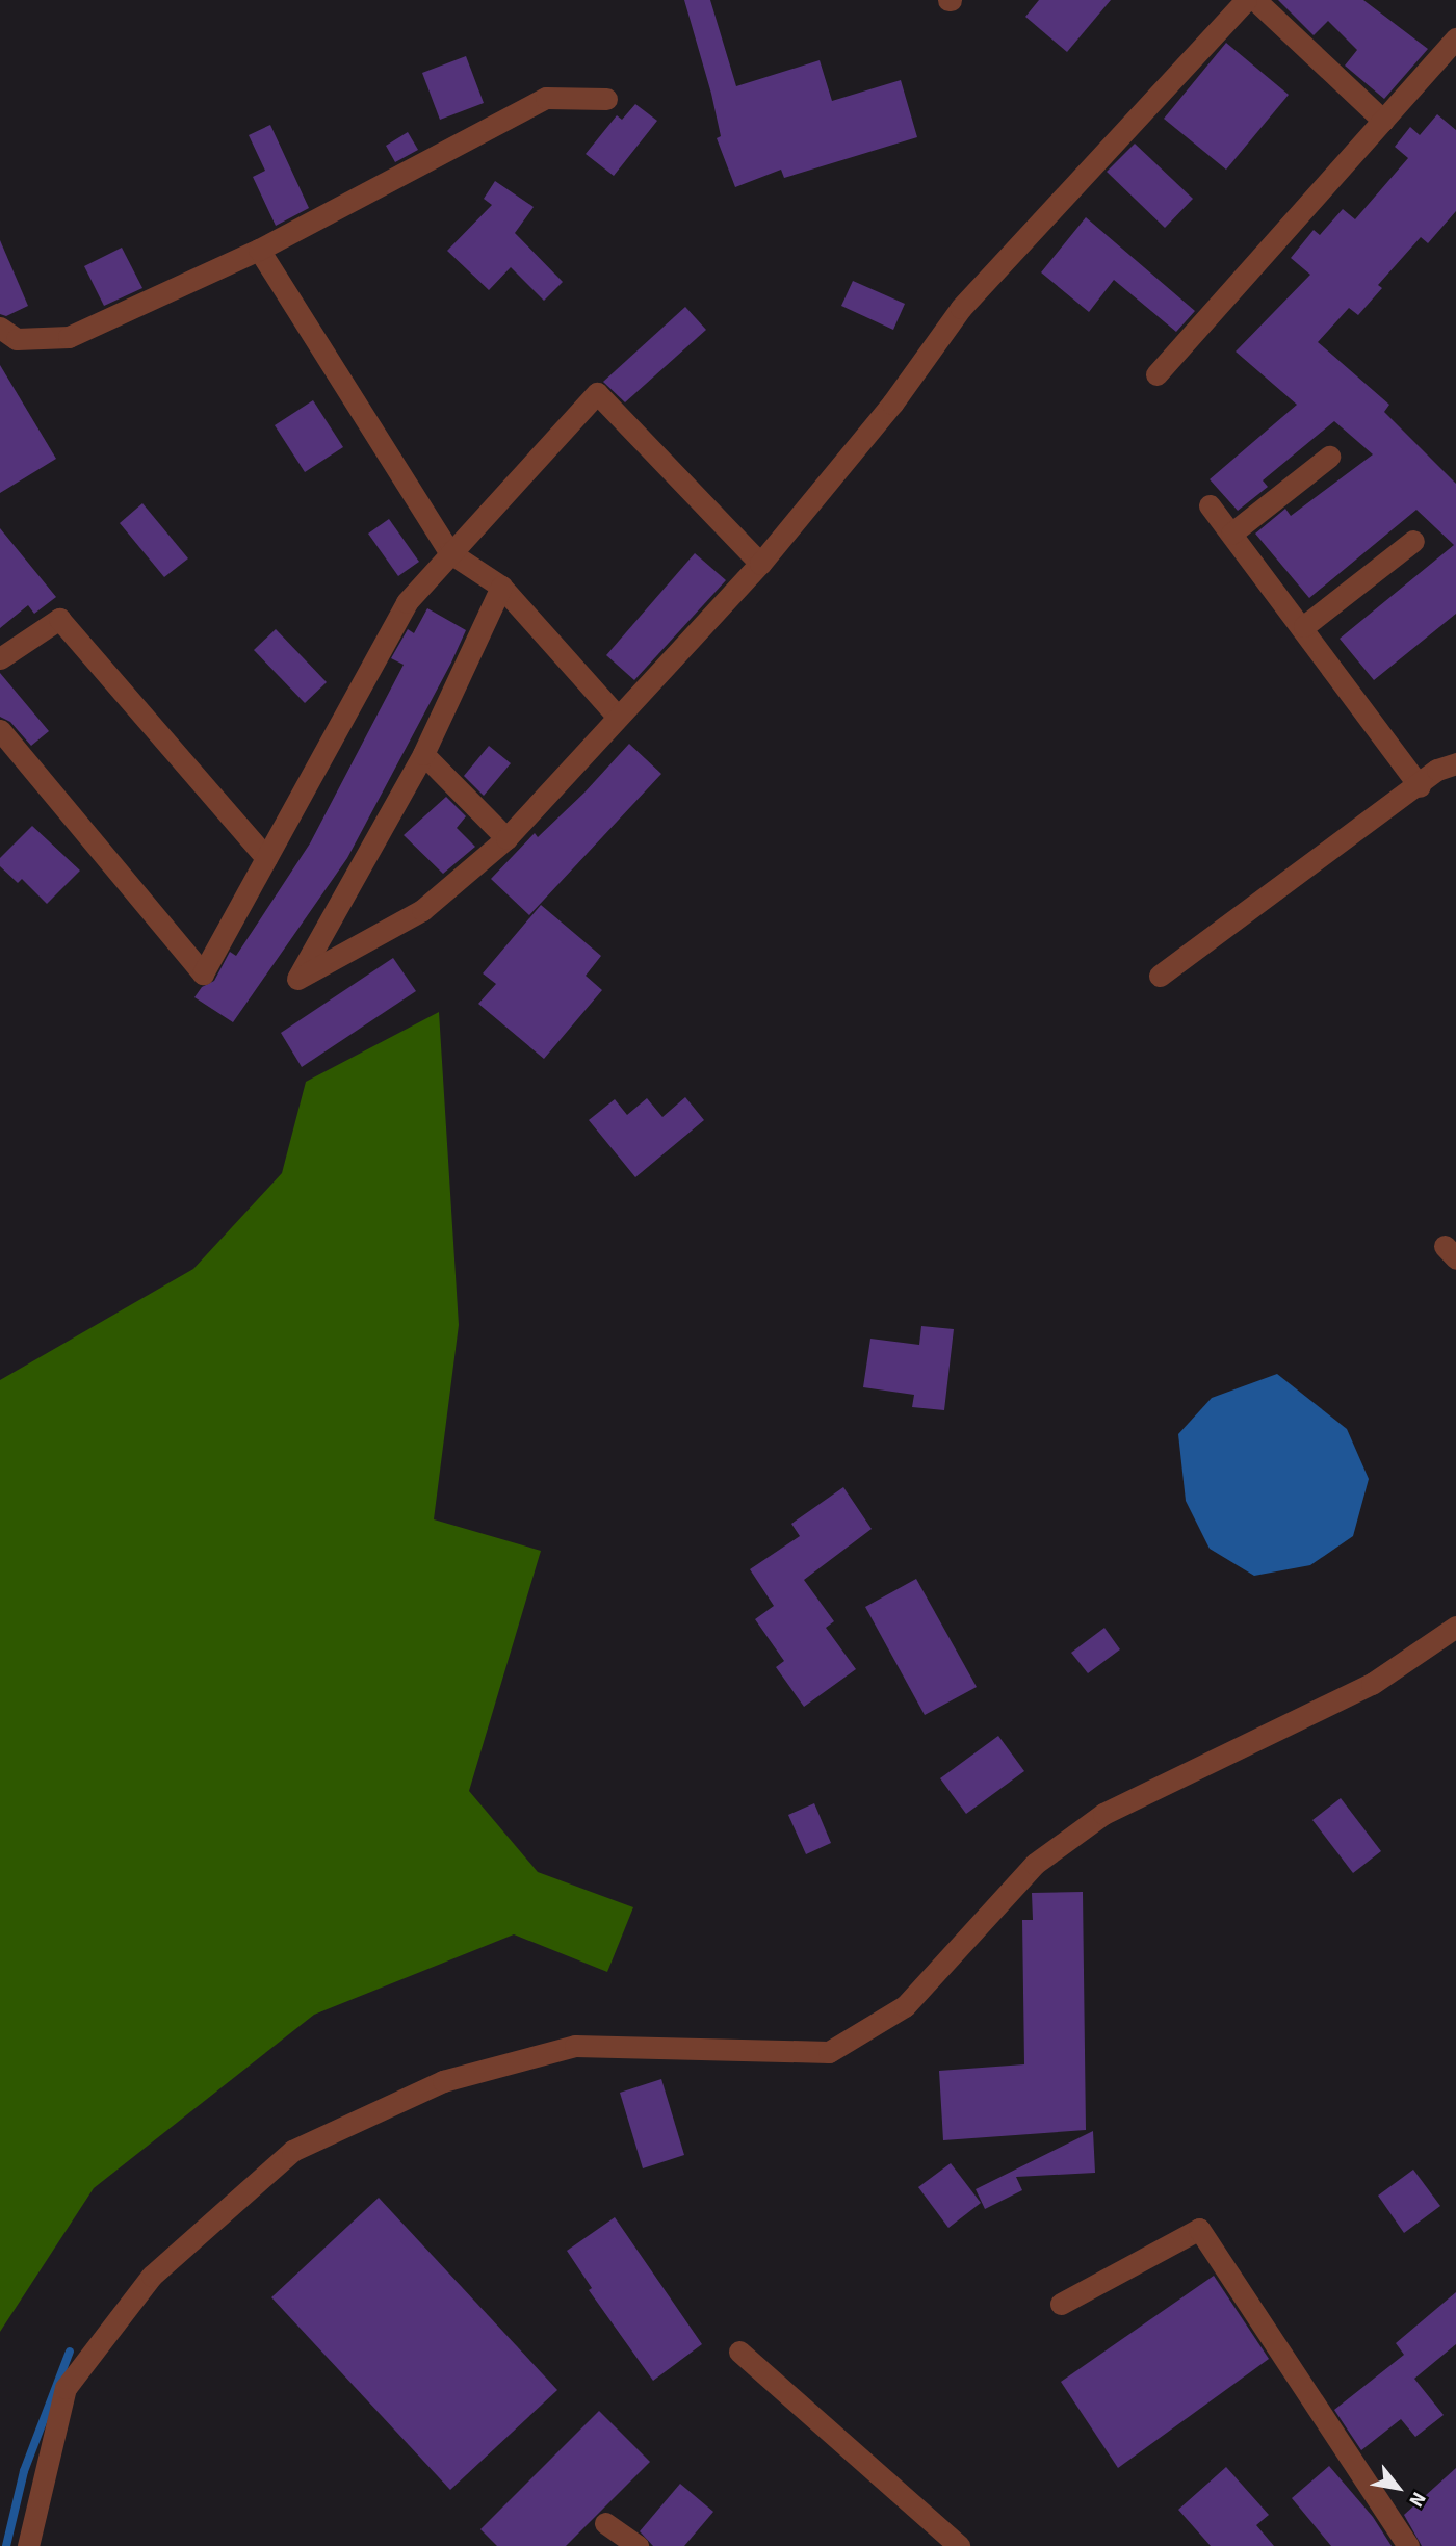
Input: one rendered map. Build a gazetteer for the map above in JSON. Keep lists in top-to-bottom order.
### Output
{
  "north": "bottom right"
}
